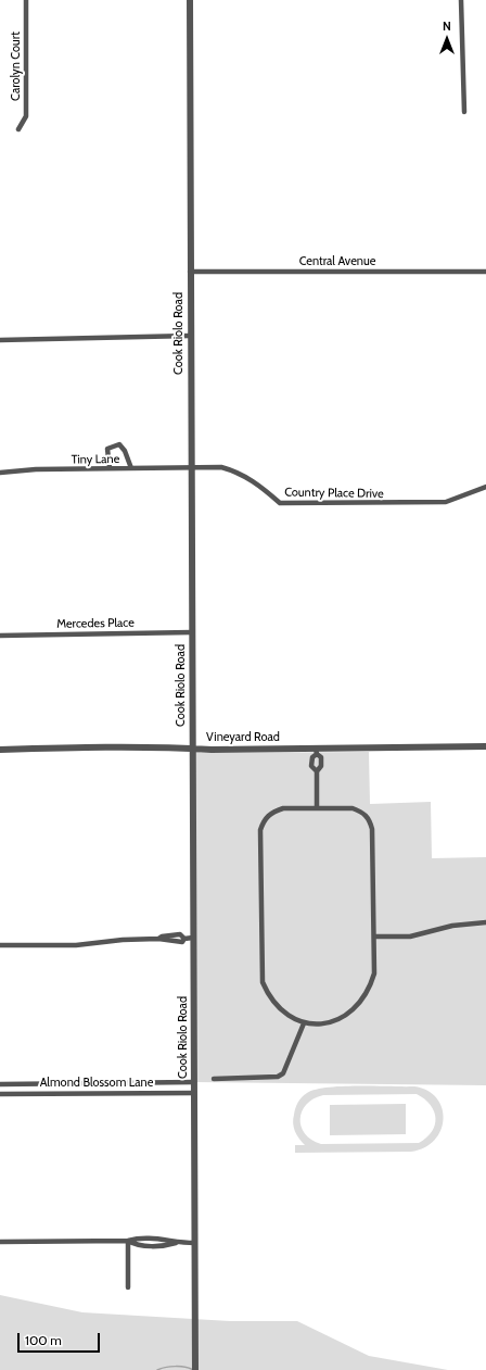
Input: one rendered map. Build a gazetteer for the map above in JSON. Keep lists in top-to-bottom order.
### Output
{
  "streets": {
    "street": [
      "Carolyn Court",
      "Central Avenue",
      "Cook Riolo Road",
      "Tiny Lane",
      "Country Place Drive",
      "Mercedes Place",
      "Vineyard Road",
      "Almond Blossom Lane"
    ]
  },
  "crossings": [
    ["Central Avenue", "Cook Riolo Road"],
    ["Cook Riolo Road", "Tiny Lane"],
    ["Cook Riolo Road", "Country Place Drive"],
    ["Cook Riolo Road", "Mercedes Place"],
    ["Cook Riolo Road", "Vineyard Road"],
    ["Cook Riolo Road", "Almond Blossom Lane"],
    ["Tiny Lane", "Country Place Drive"]
  ],
  "scale_bar": "100 m",
  "north": "top"
}
